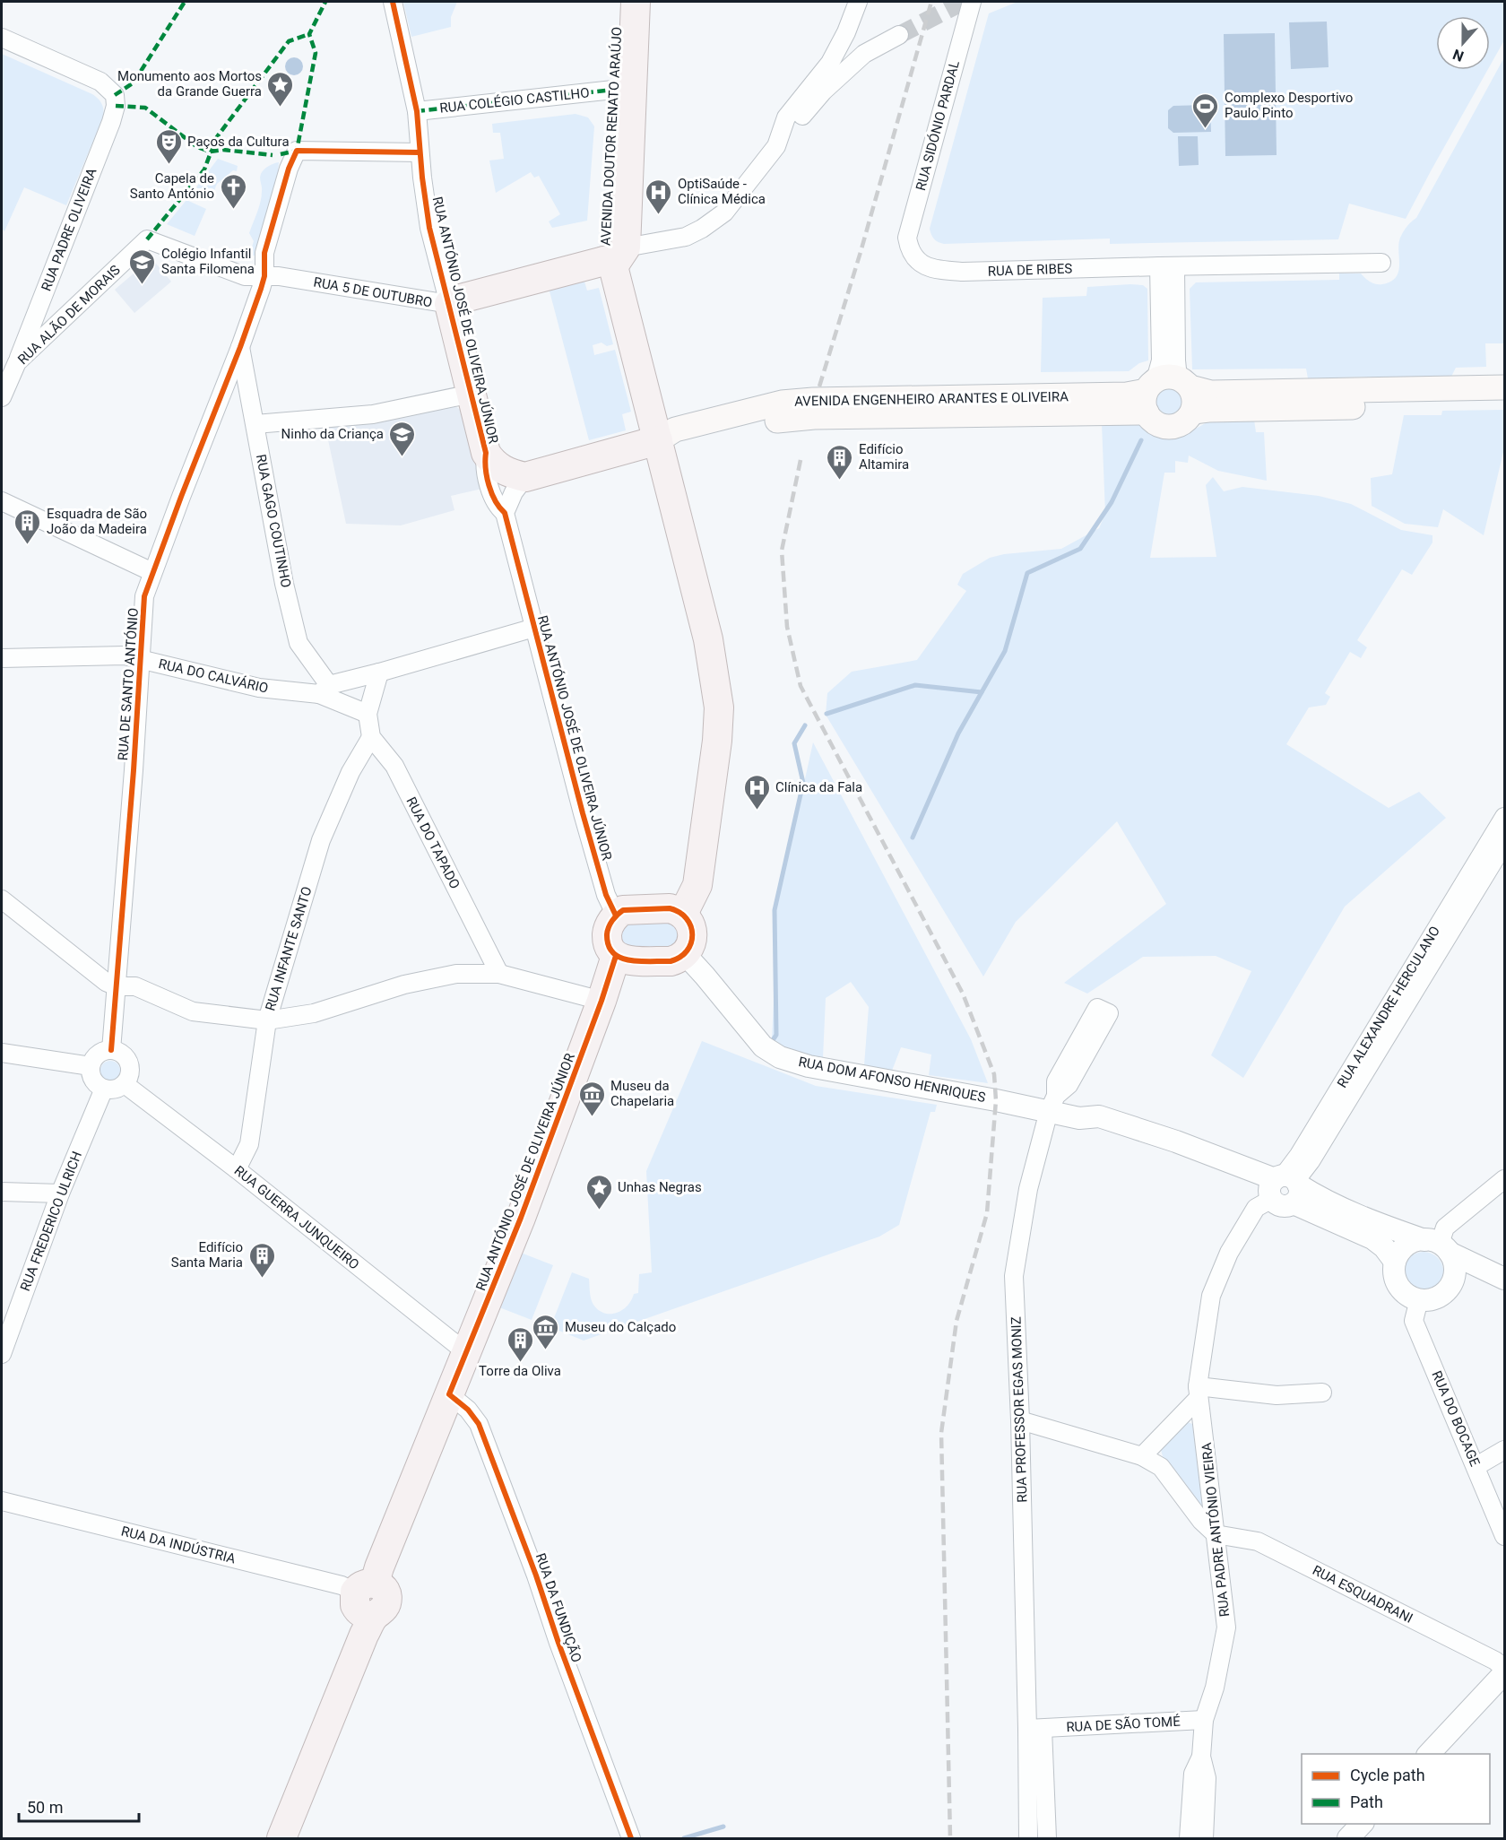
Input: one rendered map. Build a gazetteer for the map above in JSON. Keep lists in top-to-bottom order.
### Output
{
  "streets": {
    "main road": [
      "AVENIDA DOUTOR RENATO ARAÚJO",
      "RUA 5 DE OUTUBRO",
      "RUA ANTÓNIO JOSÉ DE OLIVEIRA JÚNIOR",
      "AVENIDA ENGENHEIRO ARANTES E OLIVEIRA"
    ],
    "street": [
      "RUA COLÉGIO CASTILHO",
      "RUA SIDÓNIO PARDAL",
      "RUA PADRE OLIVEIRA",
      "RUA DE RIBES",
      "RUA ALÃO DE MORAIS",
      "RUA GAGO COUTINHO",
      "RUA DO CALVÁRIO",
      "RUA DE SANTO ANTÓNIO",
      "RUA DO TAPADO",
      "RUA INFANTE SANTO",
      "RUA ALEXANDRE HERCULANO",
      "RUA DOM AFONSO HENRIQUES",
      "RUA GUERRA JUNQUEIRO",
      "RUA FREDERICO ULRICH",
      "RUA PROFESSOR EGAS MONIZ",
      "RUA DO BOCAGE",
      "RUA PADRE ANTÓNIO VIEIRA",
      "RUA DA INDÚSTRIA",
      "RUA ESQUADRANI",
      "RUA DA FUNDIÇÃO",
      "RUA DE SÃO TOMÉ"
    ]
  },
  "crossings": [
    ["RUA COLÉGIO CASTILHO", "AVENIDA DOUTOR RENATO ARAÚJO"],
    ["RUA COLÉGIO CASTILHO", "RUA ANTÓNIO JOSÉ DE OLIVEIRA JÚNIOR"],
    ["RUA SIDÓNIO PARDAL", "RUA DE RIBES"],
    ["AVENIDA DOUTOR RENATO ARAÚJO", "RUA 5 DE OUTUBRO"],
    ["AVENIDA DOUTOR RENATO ARAÚJO", "RUA ANTÓNIO JOSÉ DE OLIVEIRA JÚNIOR"],
    ["AVENIDA DOUTOR RENATO ARAÚJO", "AVENIDA ENGENHEIRO ARANTES E OLIVEIRA"],
    ["AVENIDA DOUTOR RENATO ARAÚJO", "RUA DOM AFONSO HENRIQUES"],
    ["RUA PADRE OLIVEIRA", "RUA ALÃO DE MORAIS"],
    ["RUA 5 DE OUTUBRO", "RUA ALÃO DE MORAIS"],
    ["RUA 5 DE OUTUBRO", "RUA ANTÓNIO JOSÉ DE OLIVEIRA JÚNIOR"],
    ["RUA 5 DE OUTUBRO", "RUA DE SANTO ANTÓNIO"],
    ["RUA ANTÓNIO JOSÉ DE OLIVEIRA JÚNIOR", "AVENIDA ENGENHEIRO ARANTES E OLIVEIRA"],
    ["RUA ANTÓNIO JOSÉ DE OLIVEIRA JÚNIOR", "RUA DO CALVÁRIO"],
    ["RUA ANTÓNIO JOSÉ DE OLIVEIRA JÚNIOR", "RUA DE SANTO ANTÓNIO"],
    ["RUA ANTÓNIO JOSÉ DE OLIVEIRA JÚNIOR", "RUA DOM AFONSO HENRIQUES"],
    ["RUA ANTÓNIO JOSÉ DE OLIVEIRA JÚNIOR", "RUA GUERRA JUNQUEIRO"],
    ["RUA ANTÓNIO JOSÉ DE OLIVEIRA JÚNIOR", "RUA DA INDÚSTRIA"],
    ["RUA ANTÓNIO JOSÉ DE OLIVEIRA JÚNIOR", "RUA DA FUNDIÇÃO"],
    ["RUA GAGO COUTINHO", "RUA DO CALVÁRIO"],
    ["RUA GAGO COUTINHO", "RUA DE SANTO ANTÓNIO"],
    ["RUA DO CALVÁRIO", "RUA DE SANTO ANTÓNIO"],
    ["RUA DE SANTO ANTÓNIO", "RUA GUERRA JUNQUEIRO"],
    ["RUA DE SANTO ANTÓNIO", "RUA FREDERICO ULRICH"],
    ["RUA DO TAPADO", "RUA INFANTE SANTO"],
    ["RUA INFANTE SANTO", "RUA GUERRA JUNQUEIRO"],
    ["RUA ALEXANDRE HERCULANO", "RUA DOM AFONSO HENRIQUES"],
    ["RUA ALEXANDRE HERCULANO", "RUA PADRE ANTÓNIO VIEIRA"],
    ["RUA DOM AFONSO HENRIQUES", "RUA PROFESSOR EGAS MONIZ"],
    ["RUA DOM AFONSO HENRIQUES", "RUA DO BOCAGE"],
    ["RUA DOM AFONSO HENRIQUES", "RUA PADRE ANTÓNIO VIEIRA"],
    ["RUA GUERRA JUNQUEIRO", "RUA FREDERICO ULRICH"],
    ["RUA PROFESSOR EGAS MONIZ", "RUA DE SÃO TOMÉ"],
    ["RUA PADRE ANTÓNIO VIEIRA", "RUA ESQUADRANI"],
    ["RUA PADRE ANTÓNIO VIEIRA", "RUA DE SÃO TOMÉ"]
  ],
  "places": {
    "place": ["Monumento aos Mortos da Grande Guerra", "Unhas Negras"],
    "sports": ["Complexo Desportivo Paulo Pinto"],
    "theatre": ["Paços da Cultura"],
    "church": ["Capela de Santo António"],
    "hospital": ["OptiSaúde - Clínica Médica", "Clínica da Fala"],
    "school or university": ["Colégio Infantil Santa Filomena", "Ninho da Criança"],
    "building": [
      "Edifício Altamira",
      "Esquadra de São João da Madeira",
      "Edifício Santa Maria",
      "Torre da Oliva"
    ],
    "museum": ["Museu da Chapelaria", "Museu do Calçado"]
  },
  "legend": ["Cycle path", "Path"],
  "scale_bar": "50 m",
  "north": "bottom"
}
